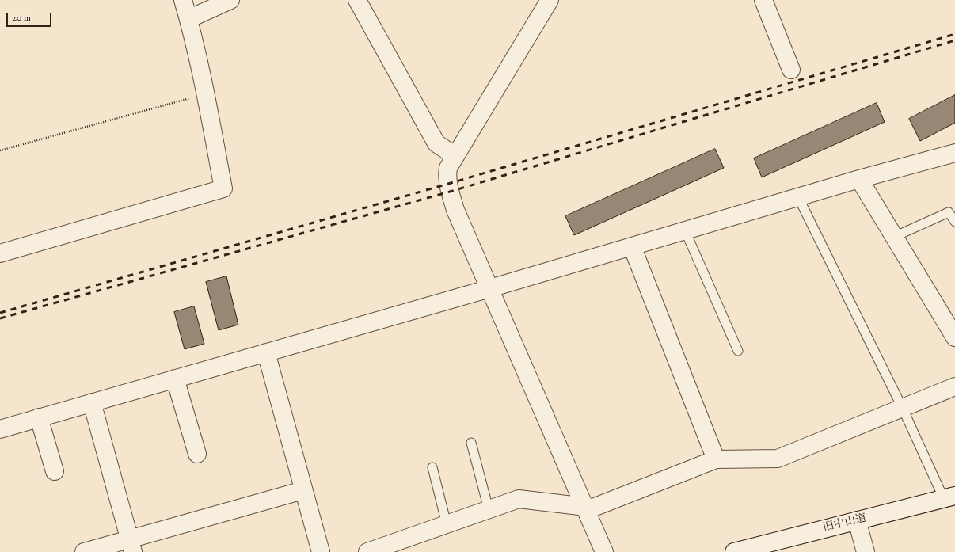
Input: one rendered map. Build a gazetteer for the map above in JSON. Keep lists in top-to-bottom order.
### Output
{
  "streets": {
    "street": ["旧中山道"]
  },
  "scale_bar": "20 m"
}
